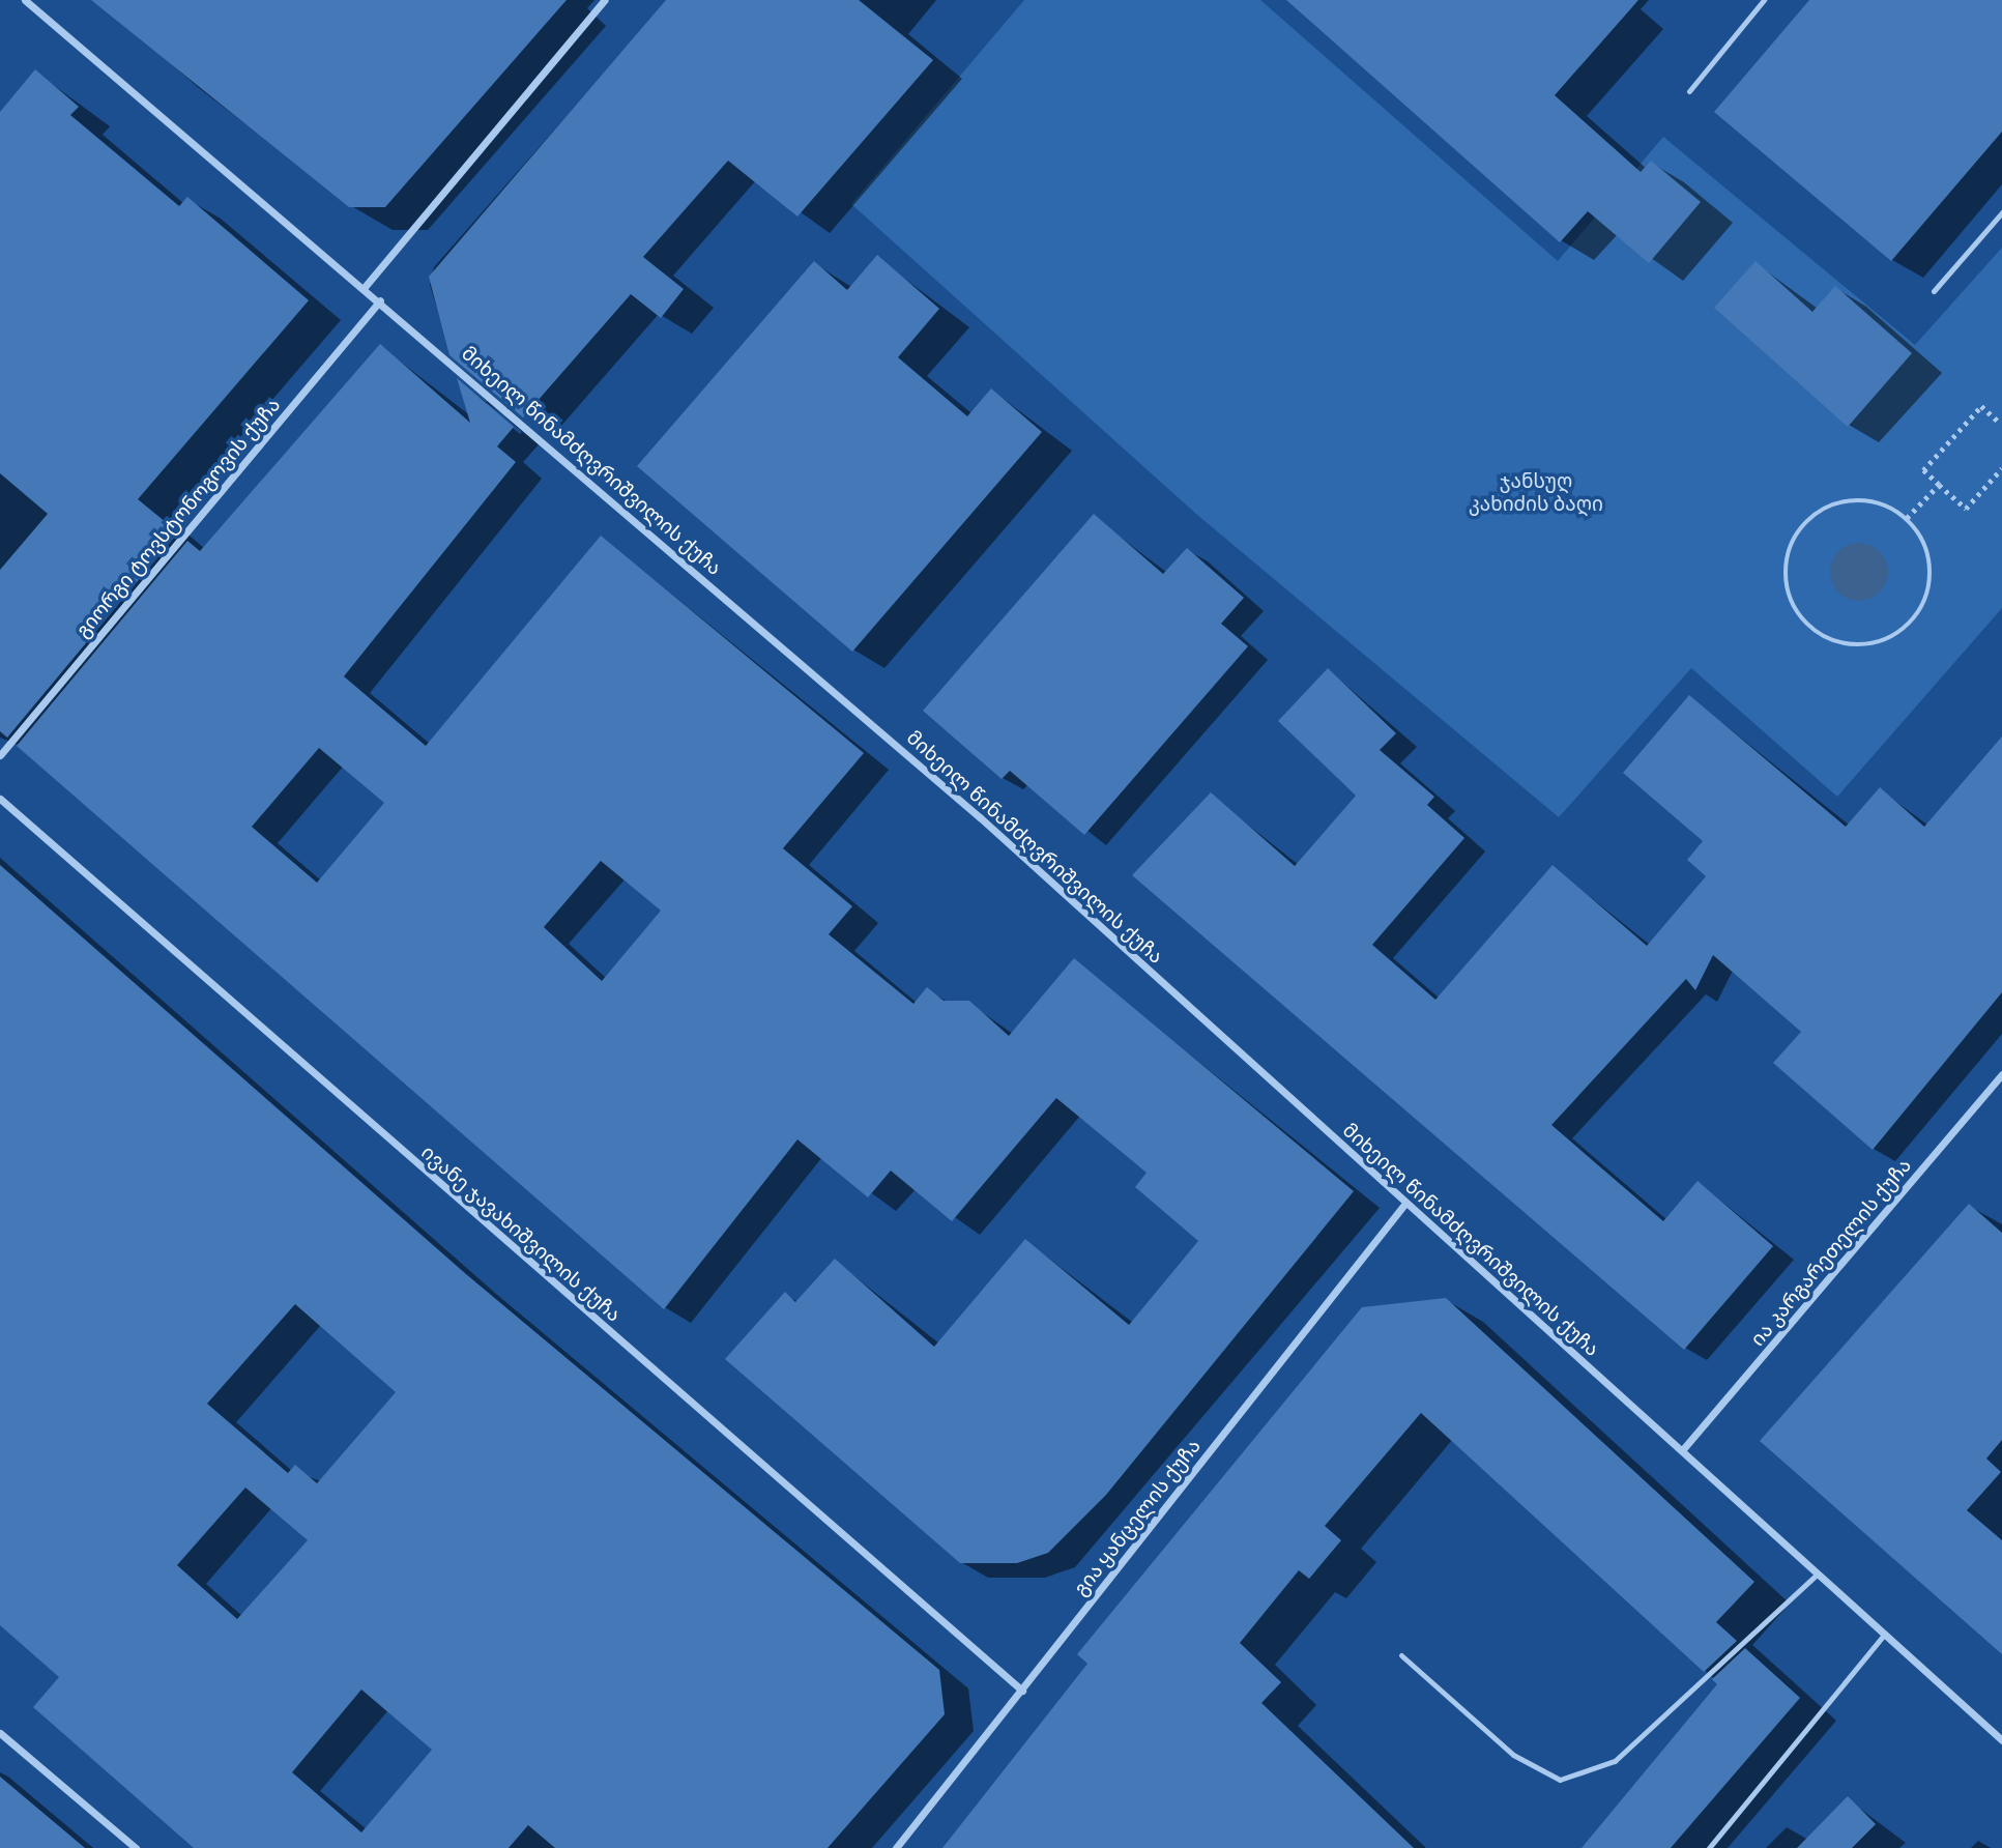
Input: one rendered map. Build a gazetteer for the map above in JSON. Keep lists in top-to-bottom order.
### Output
{
  "streets": {
    "street": [
      "მიხეილ წინამძღვრიშვილის ქუჩა",
      "გიორგი ტოვსტონოგოვის ქუჩა",
      "ივანე ჯავახიშვილის ქუჩა",
      "ია კარგარეთელის ქუჩა",
      "გია ყანცელის ქუჩა"
    ]
  },
  "crossings": [
    ["მიხეილ წინამძღვრიშვილის ქუჩა", "გიორგი ტოვსტონოგოვის ქუჩა"],
    ["მიხეილ წინამძღვრიშვილის ქუჩა", "ია კარგარეთელის ქუჩა"],
    ["მიხეილ წინამძღვრიშვილის ქუჩა", "გია ყანცელის ქუჩა"],
    ["ივანე ჯავახიშვილის ქუჩა", "გია ყანცელის ქუჩა"]
  ],
  "parks": ["ჯანსუღ კახიძის ბაღი"]
}
